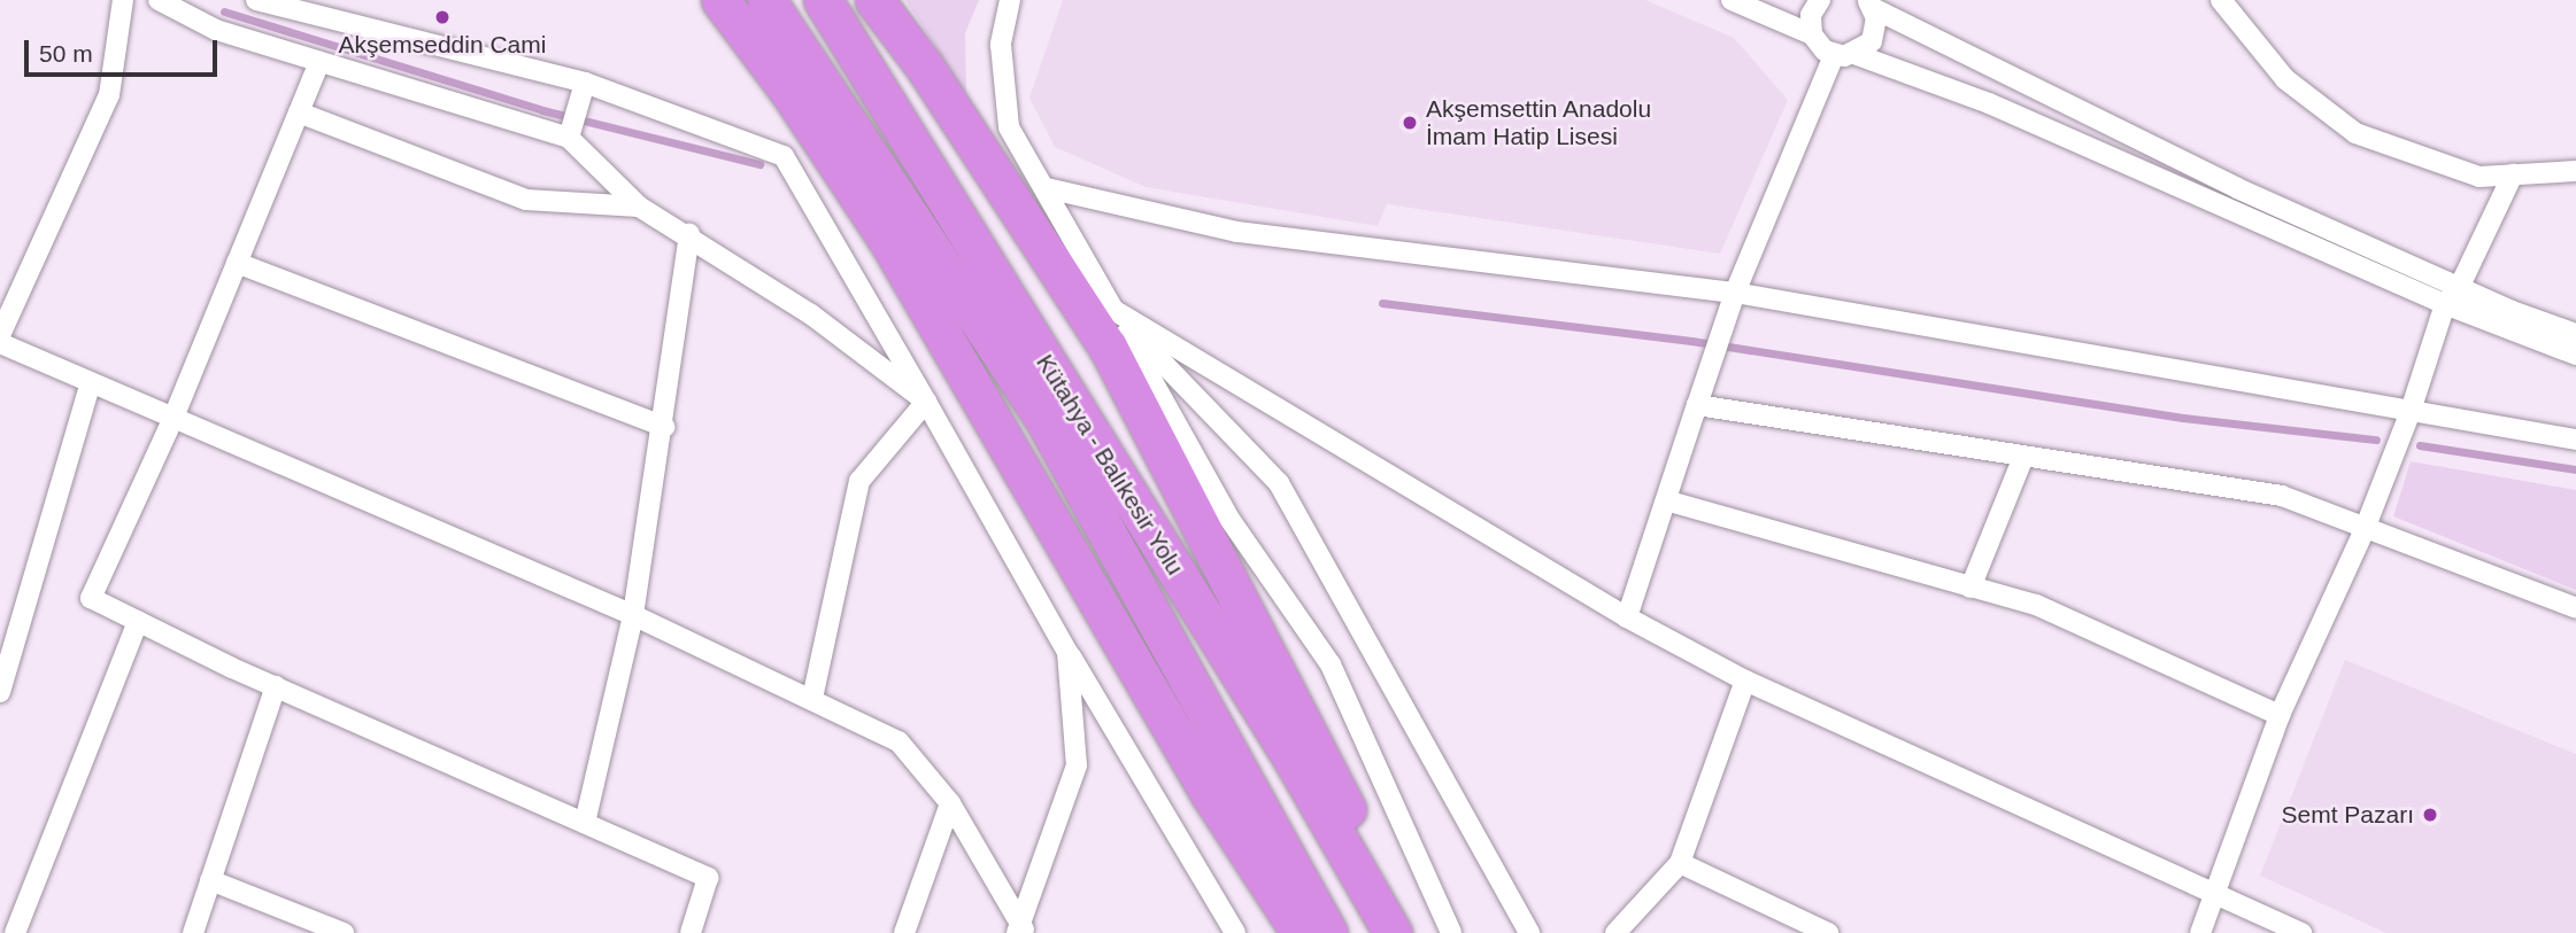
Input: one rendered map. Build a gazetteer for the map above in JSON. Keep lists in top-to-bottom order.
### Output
{
  "streets": {
    "highway": ["Kütahya - Balıkesir Yolu"]
  },
  "places": ["Akşemseddin Cami", "Akşemsettin Anadolu İmam Hatip Lisesi", "Semt Pazarı"],
  "scale_bar": "50 m"
}
